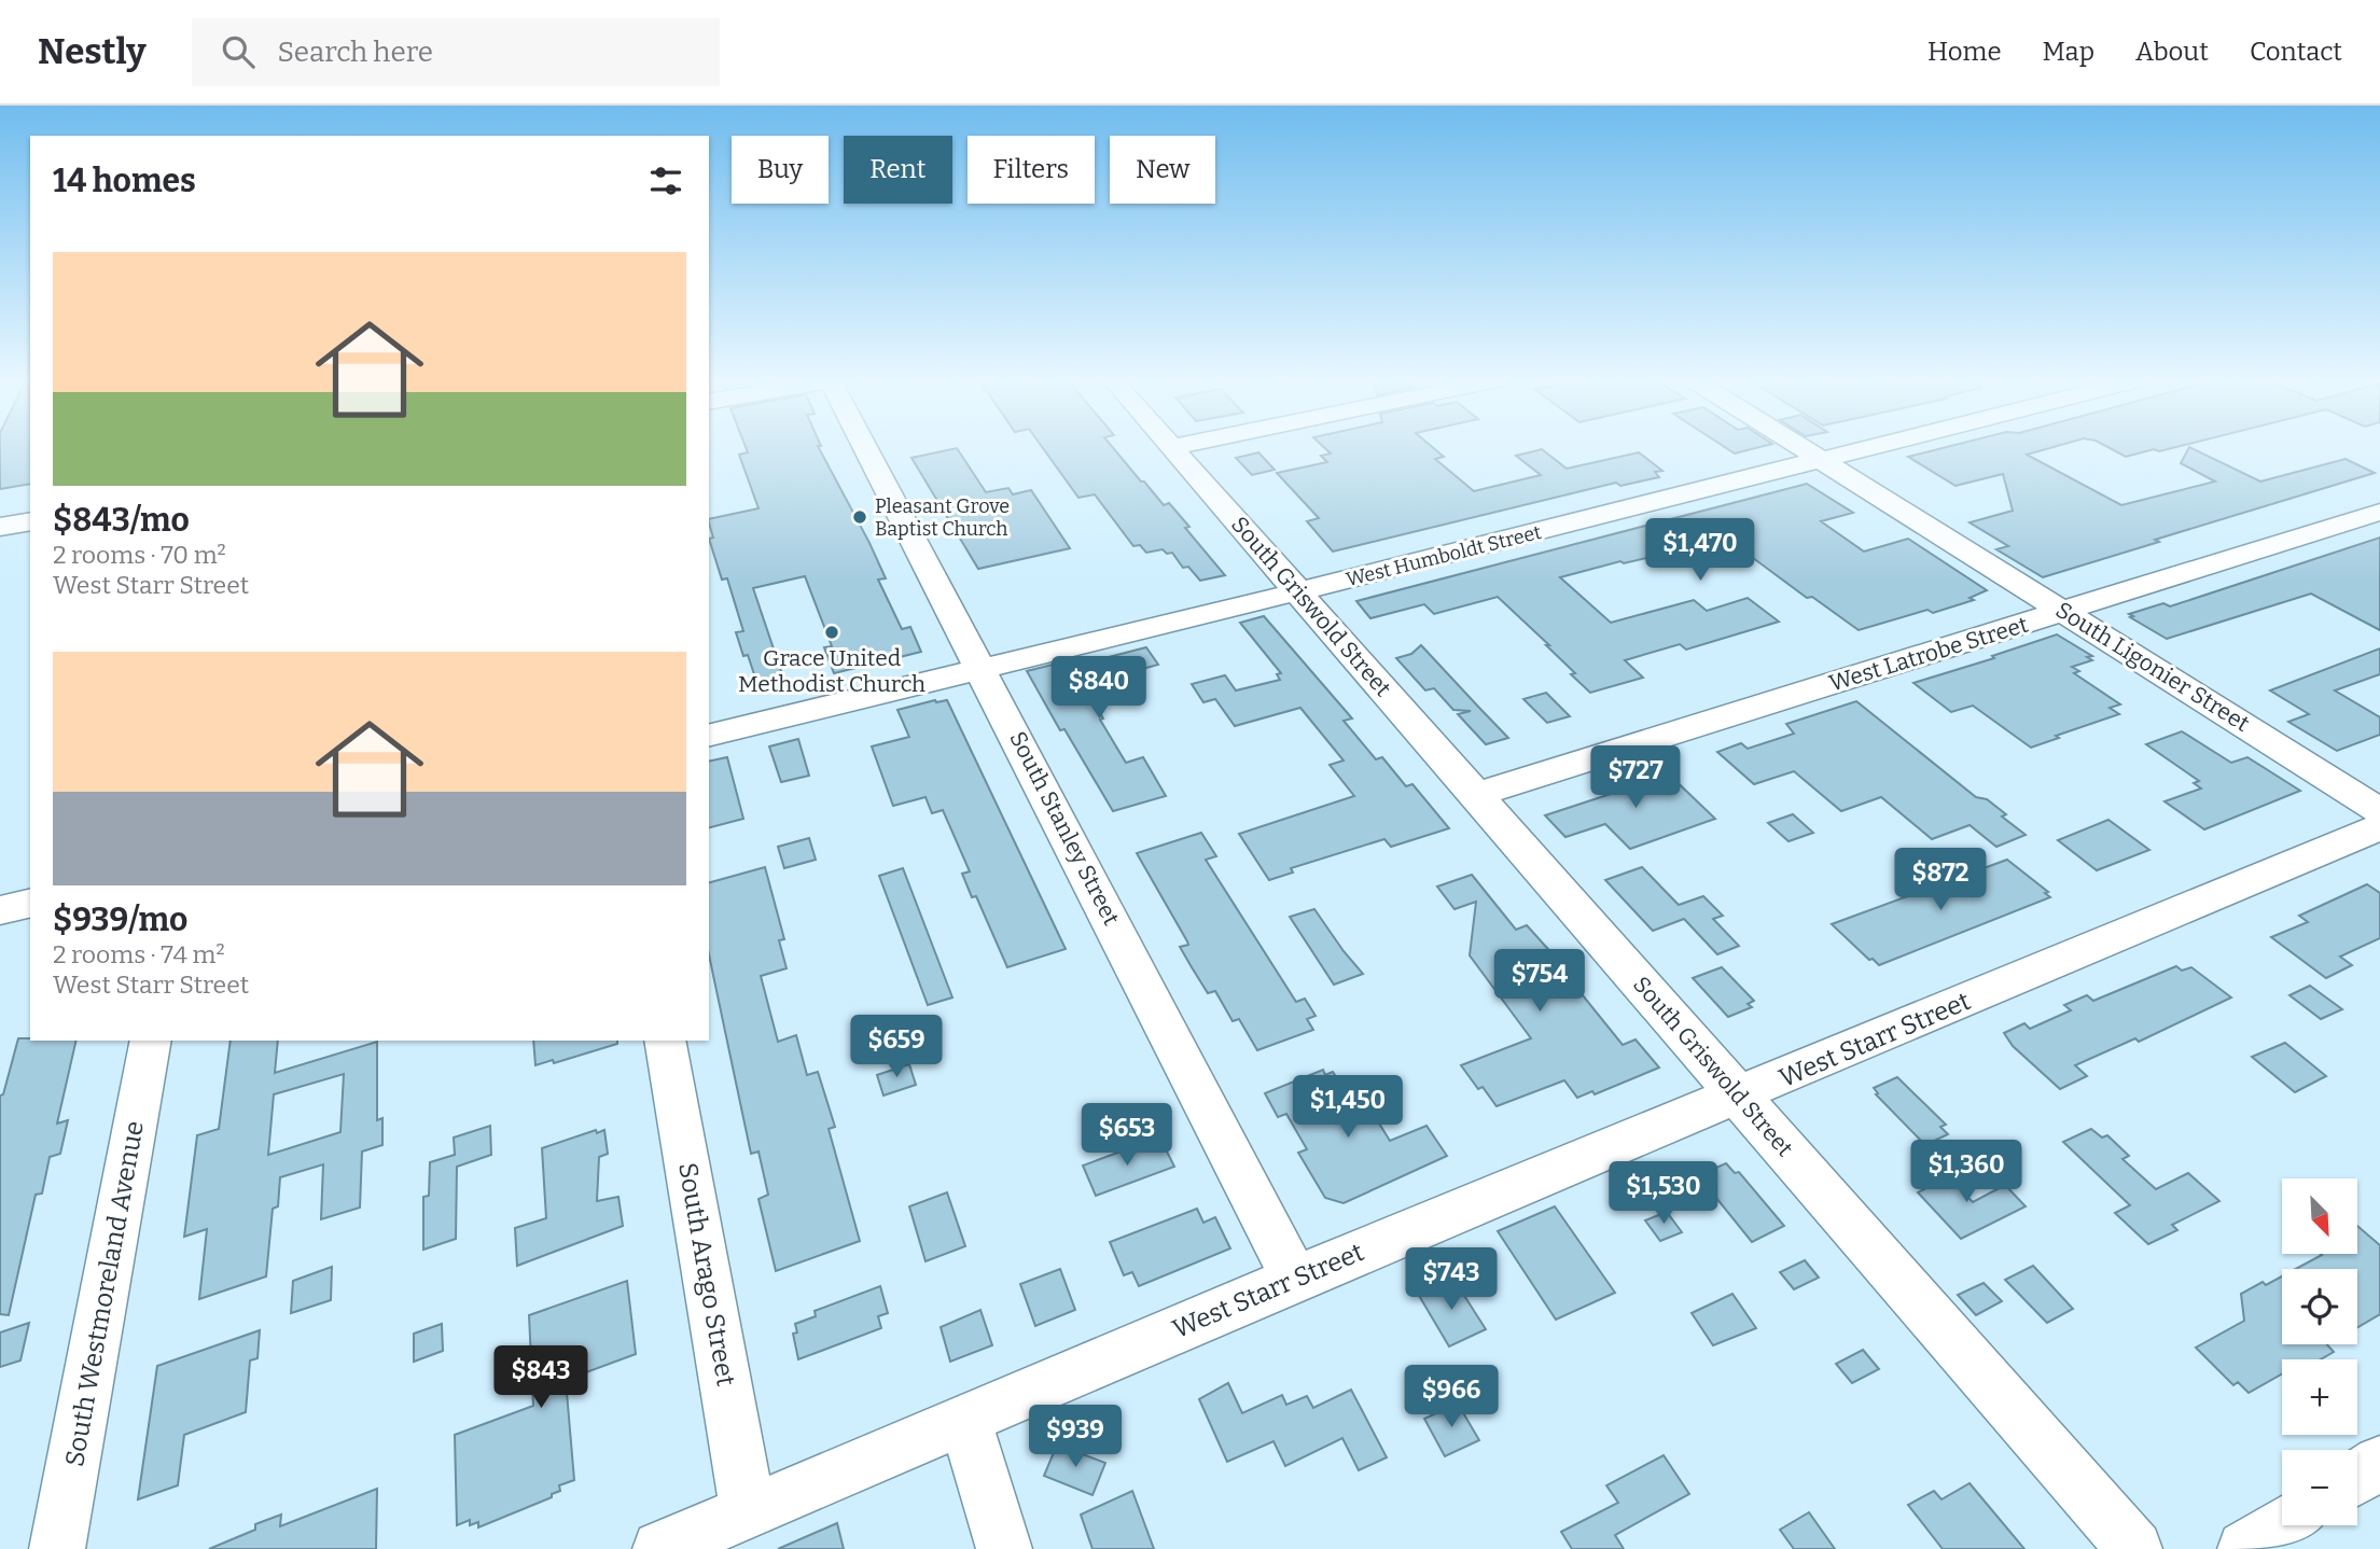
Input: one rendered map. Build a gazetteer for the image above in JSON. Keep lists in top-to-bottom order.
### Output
{
  "streets": {
    "street": [
      "West Humboldt Street",
      "South Griswold Street",
      "West Latrobe Street",
      "South Ligonier Street",
      "South Stanley Street",
      "West Starr Street",
      "South Arago Street",
      "South Westmoreland Avenue"
    ]
  },
  "crossings": [
    ["West Humboldt Street", "South Griswold Street"],
    ["West Humboldt Street", "South Ligonier Street"],
    ["West Humboldt Street", "South Stanley Street"],
    ["South Griswold Street", "West Latrobe Street"],
    ["South Griswold Street", "West Starr Street"],
    ["West Latrobe Street", "South Ligonier Street"],
    ["South Stanley Street", "West Starr Street"],
    ["West Starr Street", "South Arago Street"]
  ],
  "places": ["Pleasant Grove Baptist Church", "Grace United Methodist Church"],
  "north": "bottom right",
  "page": {
    "header": "Nestly",
    "search": "Search here",
    "nav": [
      "Home",
      "Map",
      "About",
      "Contact"
    ],
    "chip": [
      "Buy",
      "Rent",
      "Filters",
      "New"
    ],
    "heading": "14 homes",
    "list": [
      {
        "name": "$843/mo",
        "note": "2 rooms · 70 m² · West Starr Street"
      },
      {
        "name": "$939/mo",
        "note": "2 rooms · 74 m² · West Starr Street"
      }
    ],
    "price": [
      "$1,470",
      "$840",
      "$727",
      "$872",
      "$754",
      "$659",
      "$1,450",
      "$653",
      "$1,360",
      "$1,530",
      "$743",
      "$843",
      "$966",
      "$939"
    ],
    "map_buttons": ["+", "−"]
  }
}
